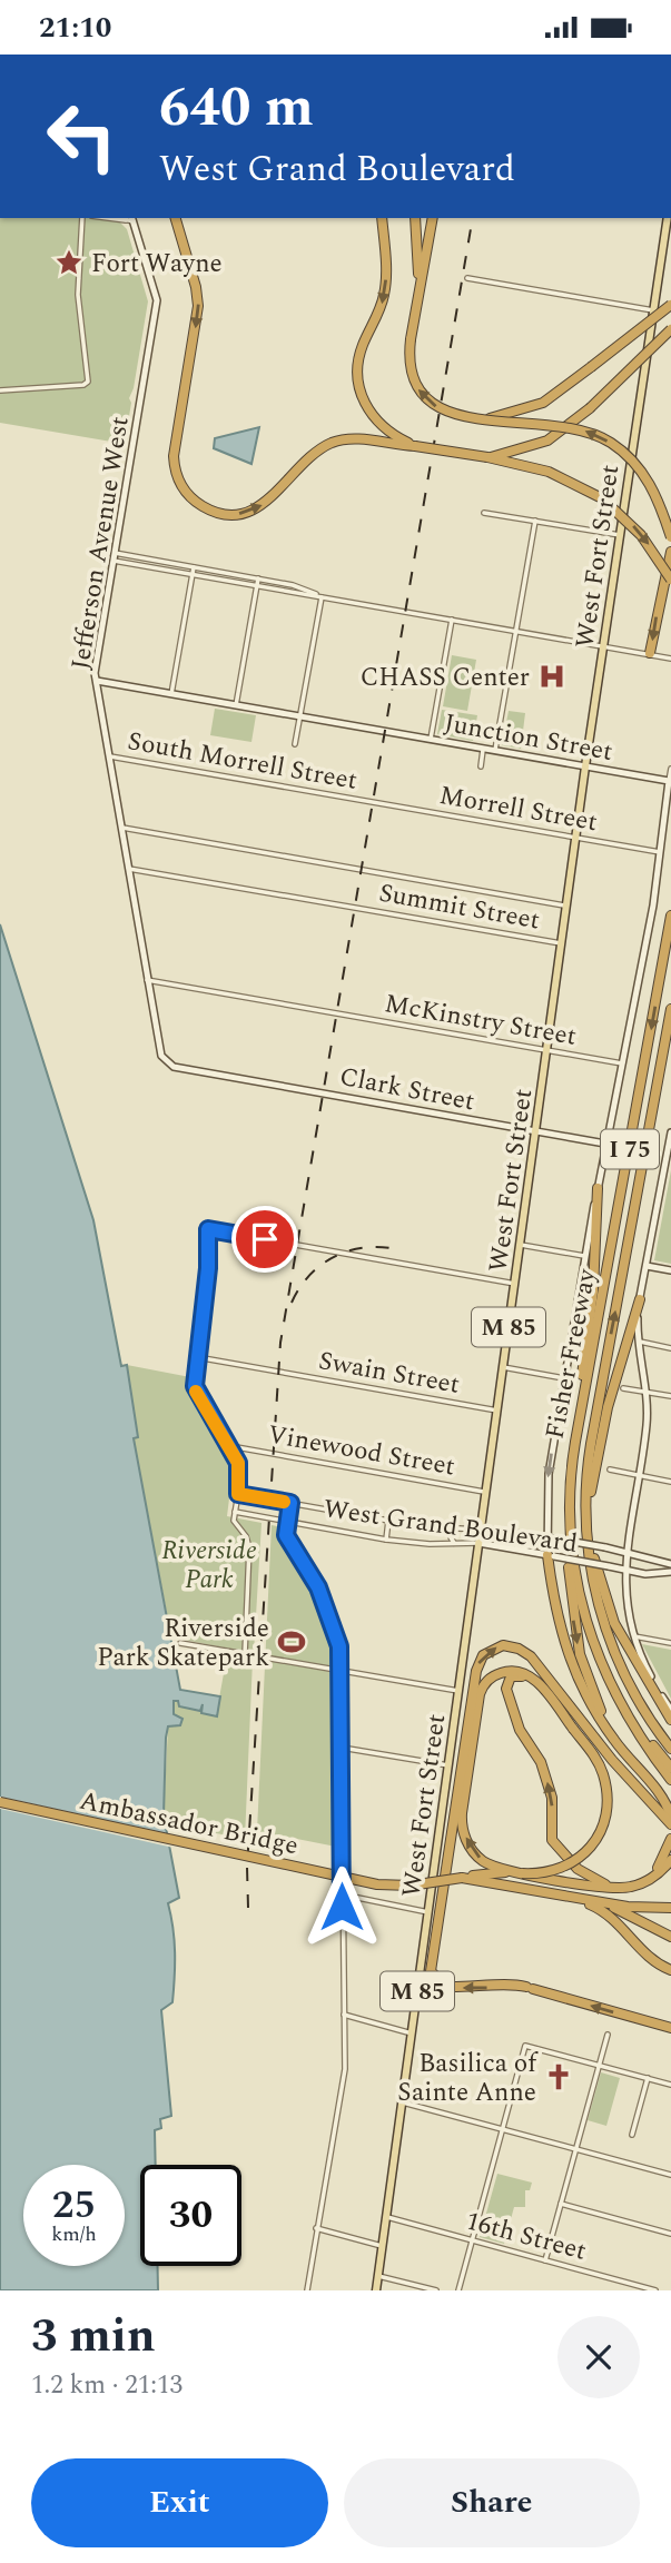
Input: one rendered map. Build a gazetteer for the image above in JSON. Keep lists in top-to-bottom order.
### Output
{
  "streets": {
    "highway": ["I 75", "Fisher Freeway", "Ambassador Bridge"],
    "main road": ["West Fort Street", "M 85"],
    "street": [
      "Jefferson Avenue West",
      "Junction Street",
      "South Morrell Street",
      "Morrell Street",
      "Summit Street",
      "McKinstry Street",
      "Clark Street",
      "Swain Street",
      "Vinewood Street",
      "West Grand Boulevard",
      "16th Street"
    ]
  },
  "crossings": [
    ["Jefferson Avenue West", "Junction Street"],
    ["Jefferson Avenue West", "South Morrell Street"],
    ["Jefferson Avenue West", "Summit Street"],
    ["Jefferson Avenue West", "McKinstry Street"],
    ["Jefferson Avenue West", "Clark Street"],
    ["West Fort Street", "Junction Street"],
    ["West Fort Street", "Morrell Street"],
    ["West Fort Street", "Summit Street"],
    ["West Fort Street", "McKinstry Street"],
    ["West Fort Street", "Clark Street"],
    ["West Fort Street", "Swain Street"],
    ["West Fort Street", "Vinewood Street"],
    ["West Fort Street", "West Grand Boulevard"],
    ["West Fort Street", "16th Street"],
    ["South Morrell Street", "Morrell Street"]
  ],
  "parks": ["Riverside Park"],
  "places": {
    "place": ["Fort Wayne"],
    "hospital": ["CHASS Center"],
    "sports": ["Riverside Park Skatepark"],
    "church": ["Basilica of Sainte Anne"]
  },
  "page": {
    "status": "21:10",
    "turn": ["640 m", "West Grand Boulevard"],
    "speed": "25 km/h",
    "limit": "30",
    "heading": ["3 min", "1.2 km · 21:13"],
    "buttons": ["Exit", "Share"]
  }
}
